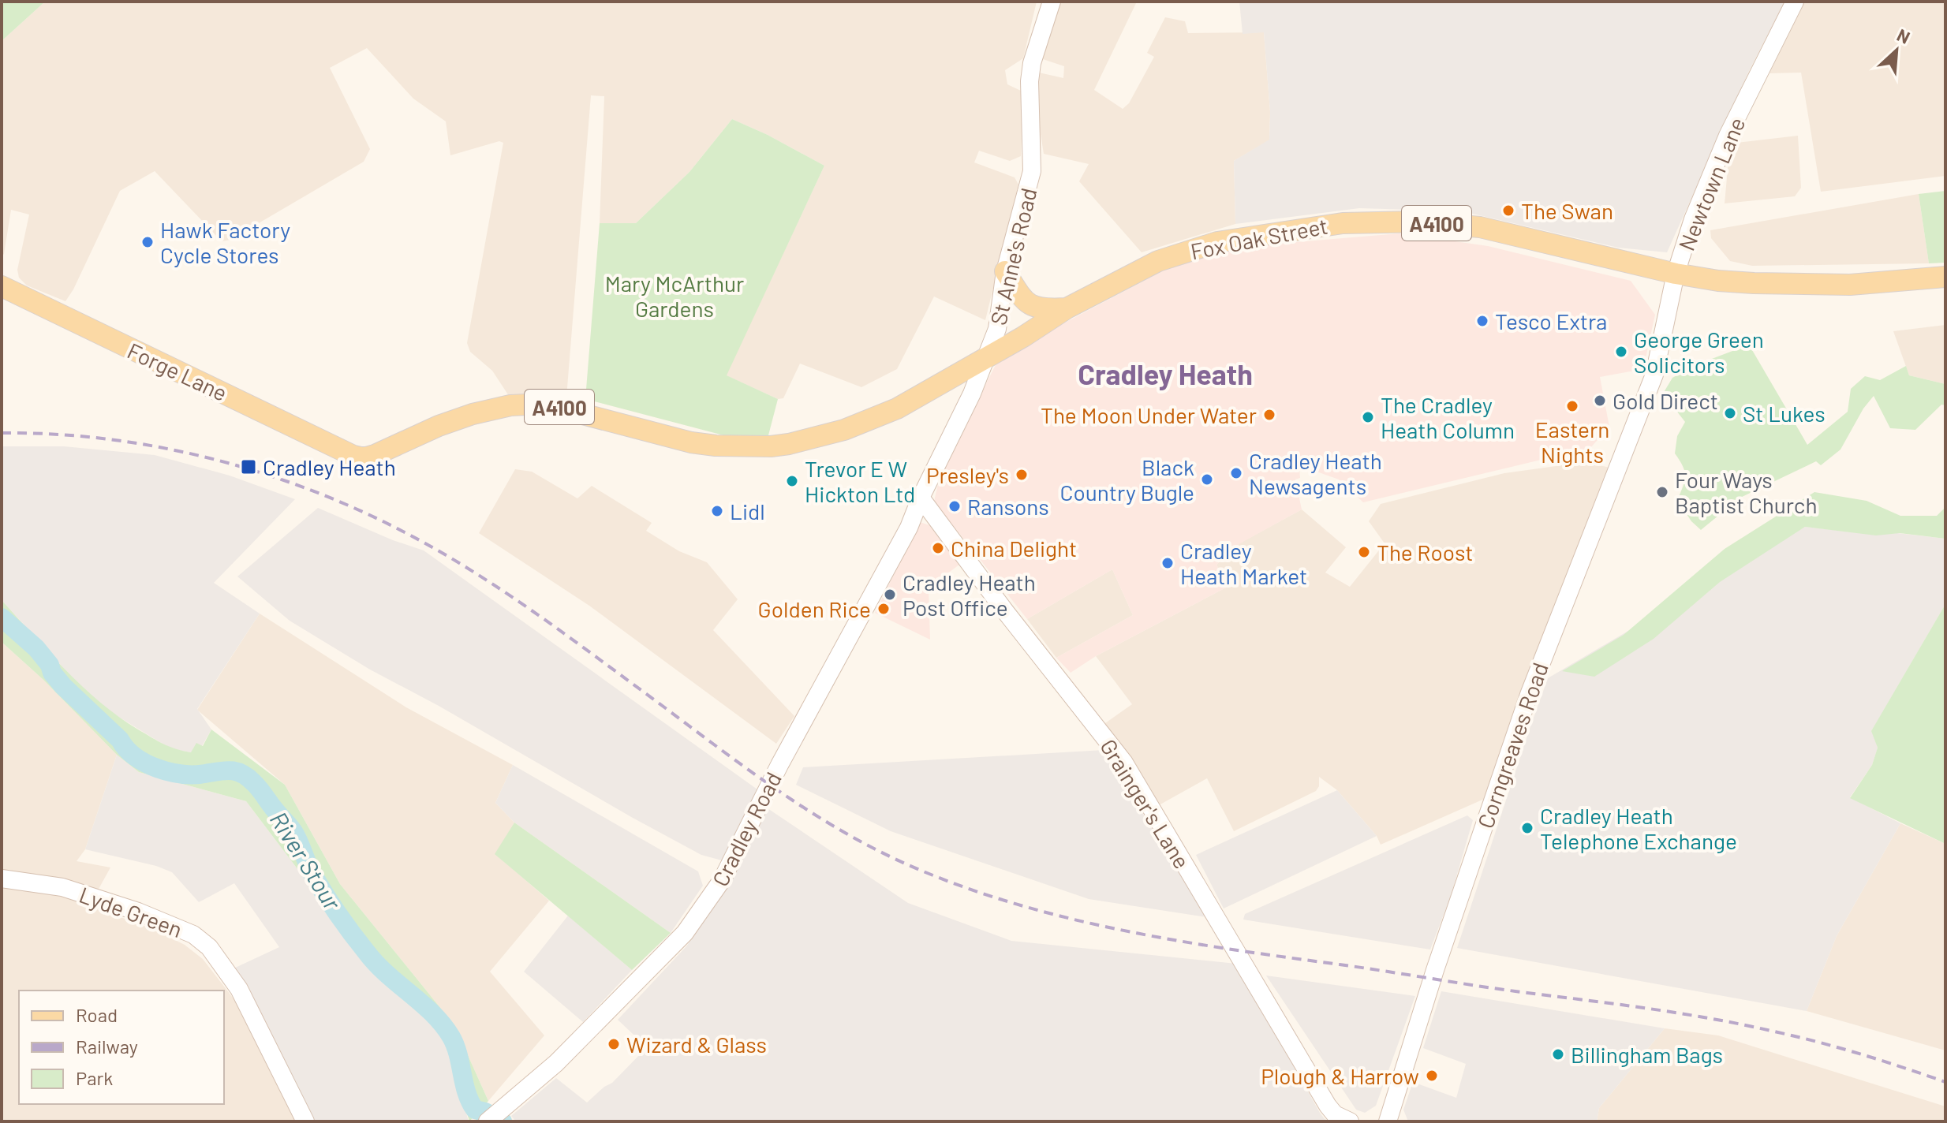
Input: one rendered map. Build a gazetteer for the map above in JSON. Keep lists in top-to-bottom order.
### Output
{
  "streets": {
    "main road": [
      "Newtown Lane",
      "A4100",
      "Fox Oak Street",
      "St Anne's Road",
      "Forge Lane",
      "Corngreaves Road",
      "Grainger's Lane",
      "Cradley Road",
      "Lyde Green"
    ]
  },
  "crossings": [
    ["Newtown Lane", "A4100"],
    ["Newtown Lane", "Fox Oak Street"],
    ["Newtown Lane", "Corngreaves Road"],
    ["A4100", "Fox Oak Street"],
    ["Fox Oak Street", "St Anne's Road"],
    ["Fox Oak Street", "Forge Lane"],
    ["St Anne's Road", "Grainger's Lane"],
    ["St Anne's Road", "Cradley Road"],
    ["Grainger's Lane", "Cradley Road"]
  ],
  "districts": ["Cradley Heath"],
  "water": ["River Stour"],
  "parks": ["Mary McArthur Gardens"],
  "places": {
    "other": [
      "The Swan",
      "Hawk Factory Cycle Stores",
      "Tesco Extra",
      "George Green Solicitors",
      "Gold Direct",
      "Eastern Nights",
      "St Lukes",
      "The Moon Under Water",
      "The Cradley Heath Column",
      "Cradley Heath Newsagents",
      "Presley's",
      "Black Country Bugle",
      "Trevor E W Hickton Ltd",
      "Four Ways Baptist Church",
      "Ransons",
      "Lidl",
      "China Delight",
      "The Roost",
      "Cradley Heath Market",
      "Cradley Heath Post Office",
      "Golden Rice",
      "Cradley Heath Telephone Exchange",
      "Wizard & Glass",
      "Billingham Bags",
      "Plough & Harrow"
    ],
    "transit": ["Cradley Heath"]
  },
  "legend": ["Road", "Railway", "Park"],
  "north": "top right"
}
